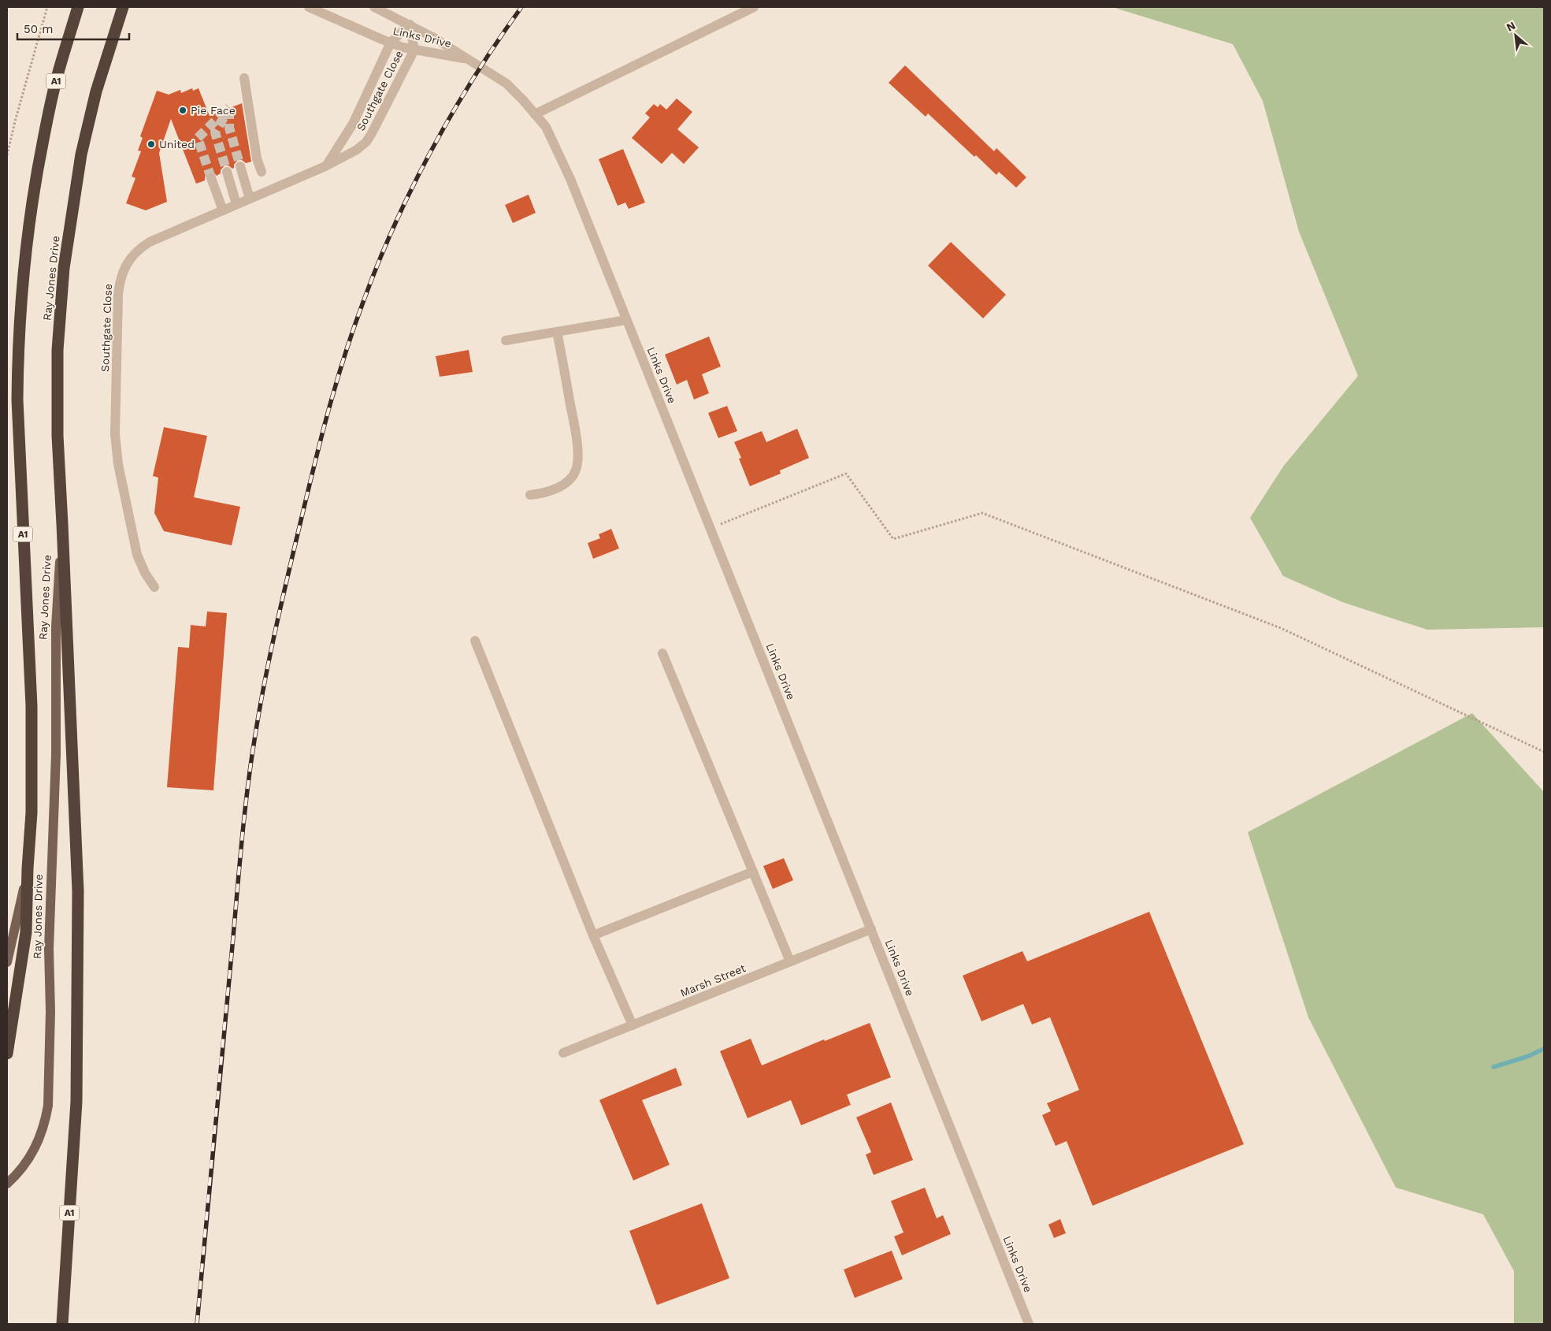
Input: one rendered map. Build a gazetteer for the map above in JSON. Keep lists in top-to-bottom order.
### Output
{
  "streets": {
    "highway": ["A1", "Ray Jones Drive"],
    "street": ["Links Drive", "Southgate Close", "Marsh Street"]
  },
  "crossings": [
    ["Links Drive", "Southgate Close"],
    ["Links Drive", "Marsh Street"],
    ["A1", "Ray Jones Drive"]
  ],
  "places": ["Pie Face", "United"],
  "scale_bar": "50 m",
  "north": "top left"
}
